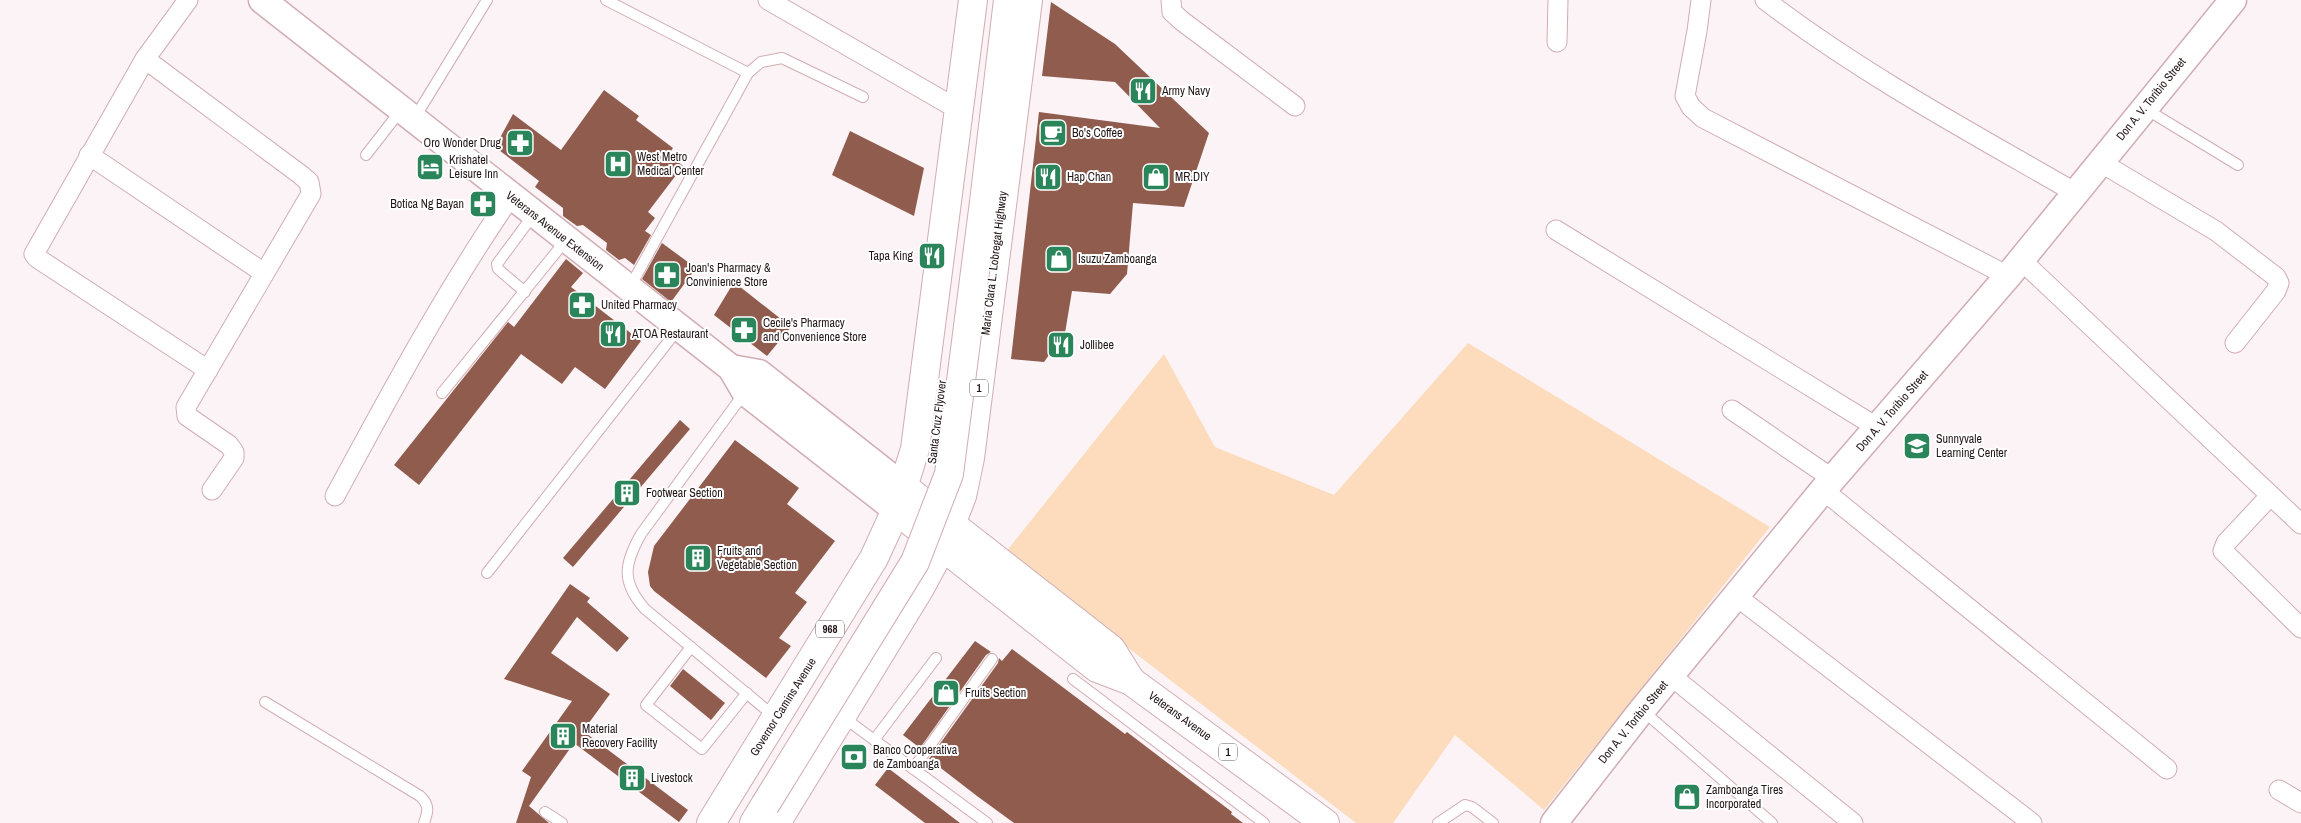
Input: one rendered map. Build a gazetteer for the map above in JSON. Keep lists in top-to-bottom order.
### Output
{
  "streets": {
    "main road": [
      "Maria Clara L. Lobregat Highway",
      "1",
      "Santa Cruz Flyover",
      "968",
      "Governor Camins Avenue",
      "Veterans Avenue"
    ],
    "street": ["Don A. V. Toribio Street", "Veterans Avenue Extension"]
  },
  "crossings": [
    ["Veterans Avenue Extension", "1"],
    ["Veterans Avenue Extension", "Governor Camins Avenue"],
    ["Maria Clara L. Lobregat Highway", "1"],
    ["Maria Clara L. Lobregat Highway", "Veterans Avenue"],
    ["1", "Governor Camins Avenue"],
    ["1", "Veterans Avenue"]
  ],
  "places": {
    "restaurant": [
      "Army Navy",
      "Hap Chan",
      "Tapa King",
      "ATOA Restaurant",
      "Jollibee"
    ],
    "cafe": ["Bo's Coffee"],
    "pharmacy": [
      "Oro Wonder Drug",
      "Botica Ng Bayan",
      "Joan's Pharmacy & Convinience Store",
      "United Pharmacy",
      "Cecile's Pharmacy and Convenience Store"
    ],
    "hospital": ["West Metro Medical Center"],
    "hotel": ["Krishatel Leisure Inn"],
    "shop": [
      "MR.DIY",
      "Isuzu Zamboanga",
      "Fruits Section",
      "Zamboanga Tires Incorporated"
    ],
    "school or university": ["Sunnyvale Learning Center"],
    "building": [
      "Footwear Section",
      "Fruits and Vegetable Section",
      "Material Recovery Facility",
      "Livestock"
    ],
    "bank": ["Banco Cooperativa de Zamboanga"]
  }
}
